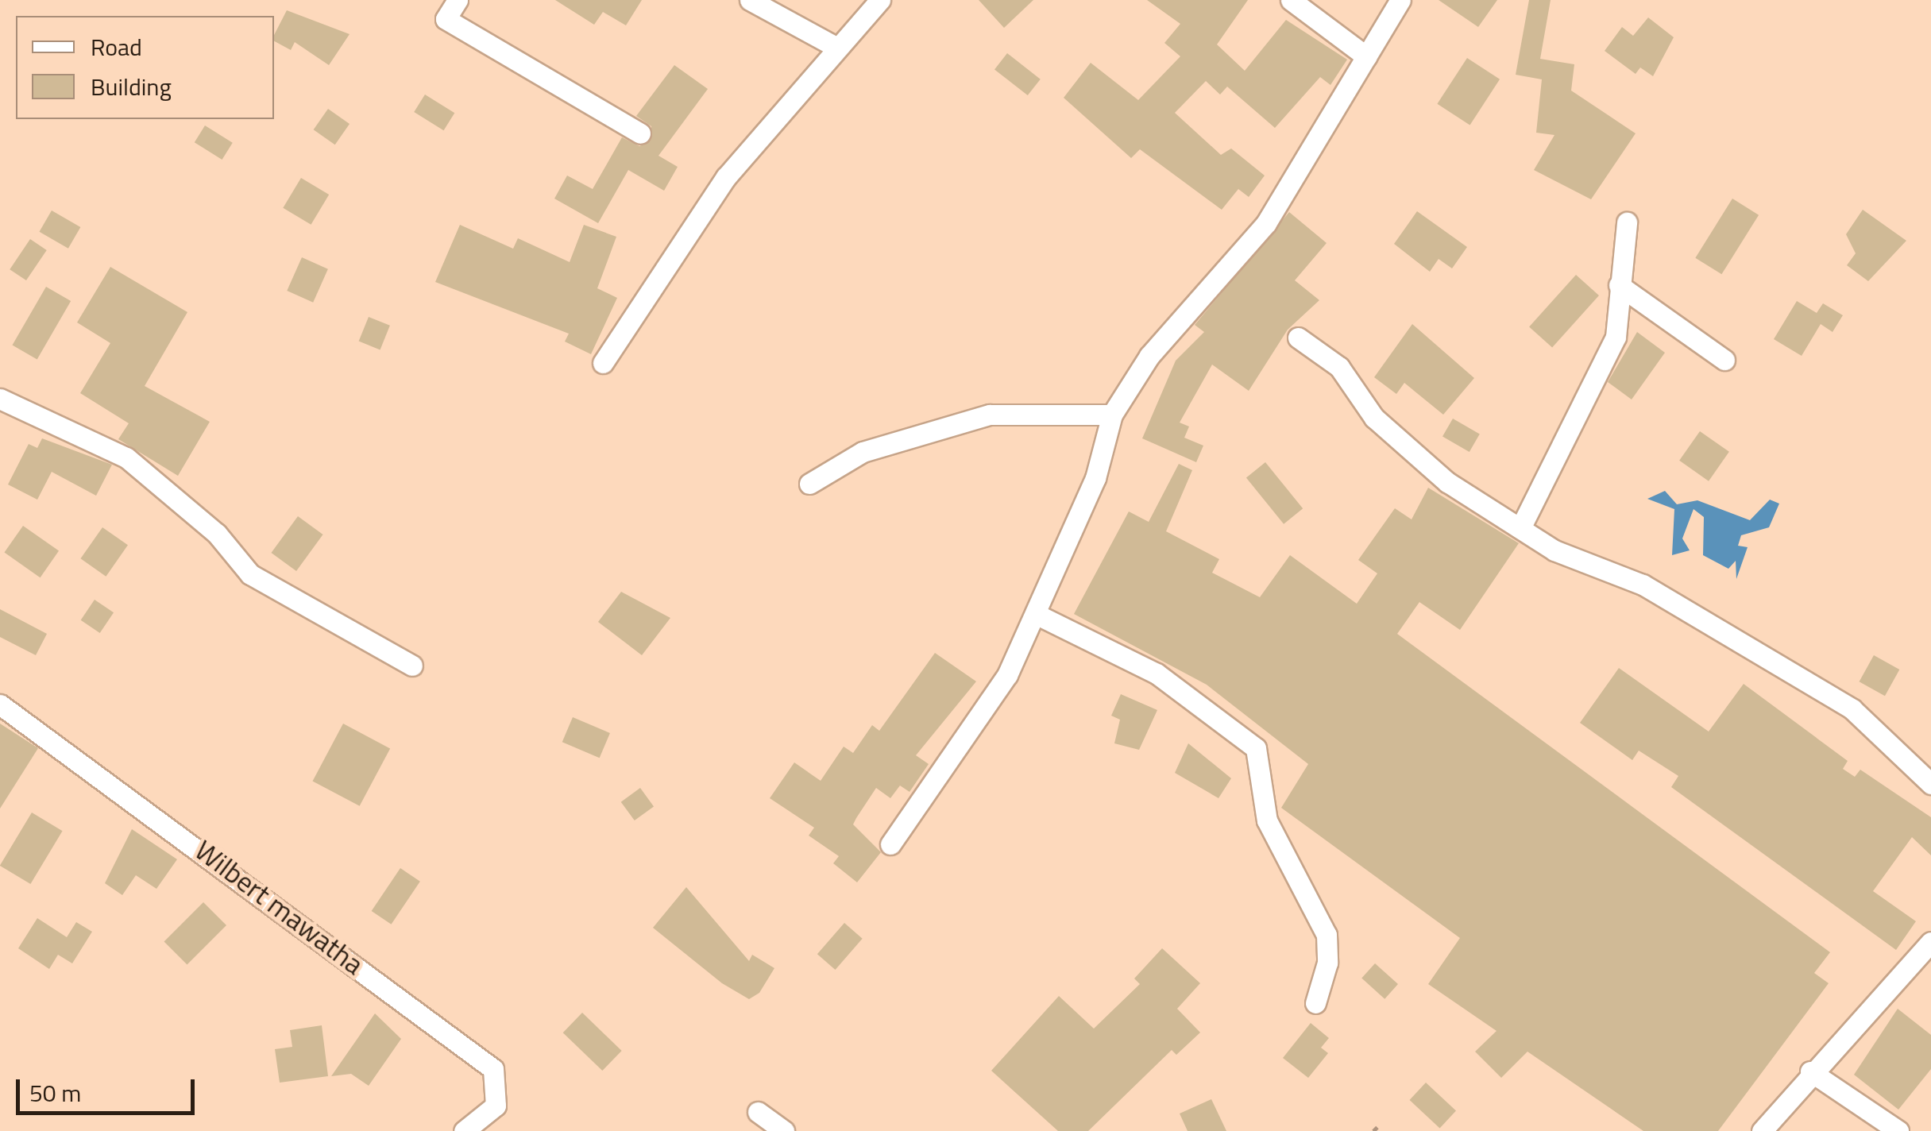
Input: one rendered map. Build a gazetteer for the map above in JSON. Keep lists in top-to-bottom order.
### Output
{
  "streets": {
    "street": ["Wilbert mawatha"]
  },
  "legend": ["Road", "Building"],
  "scale_bar": "50 m"
}
